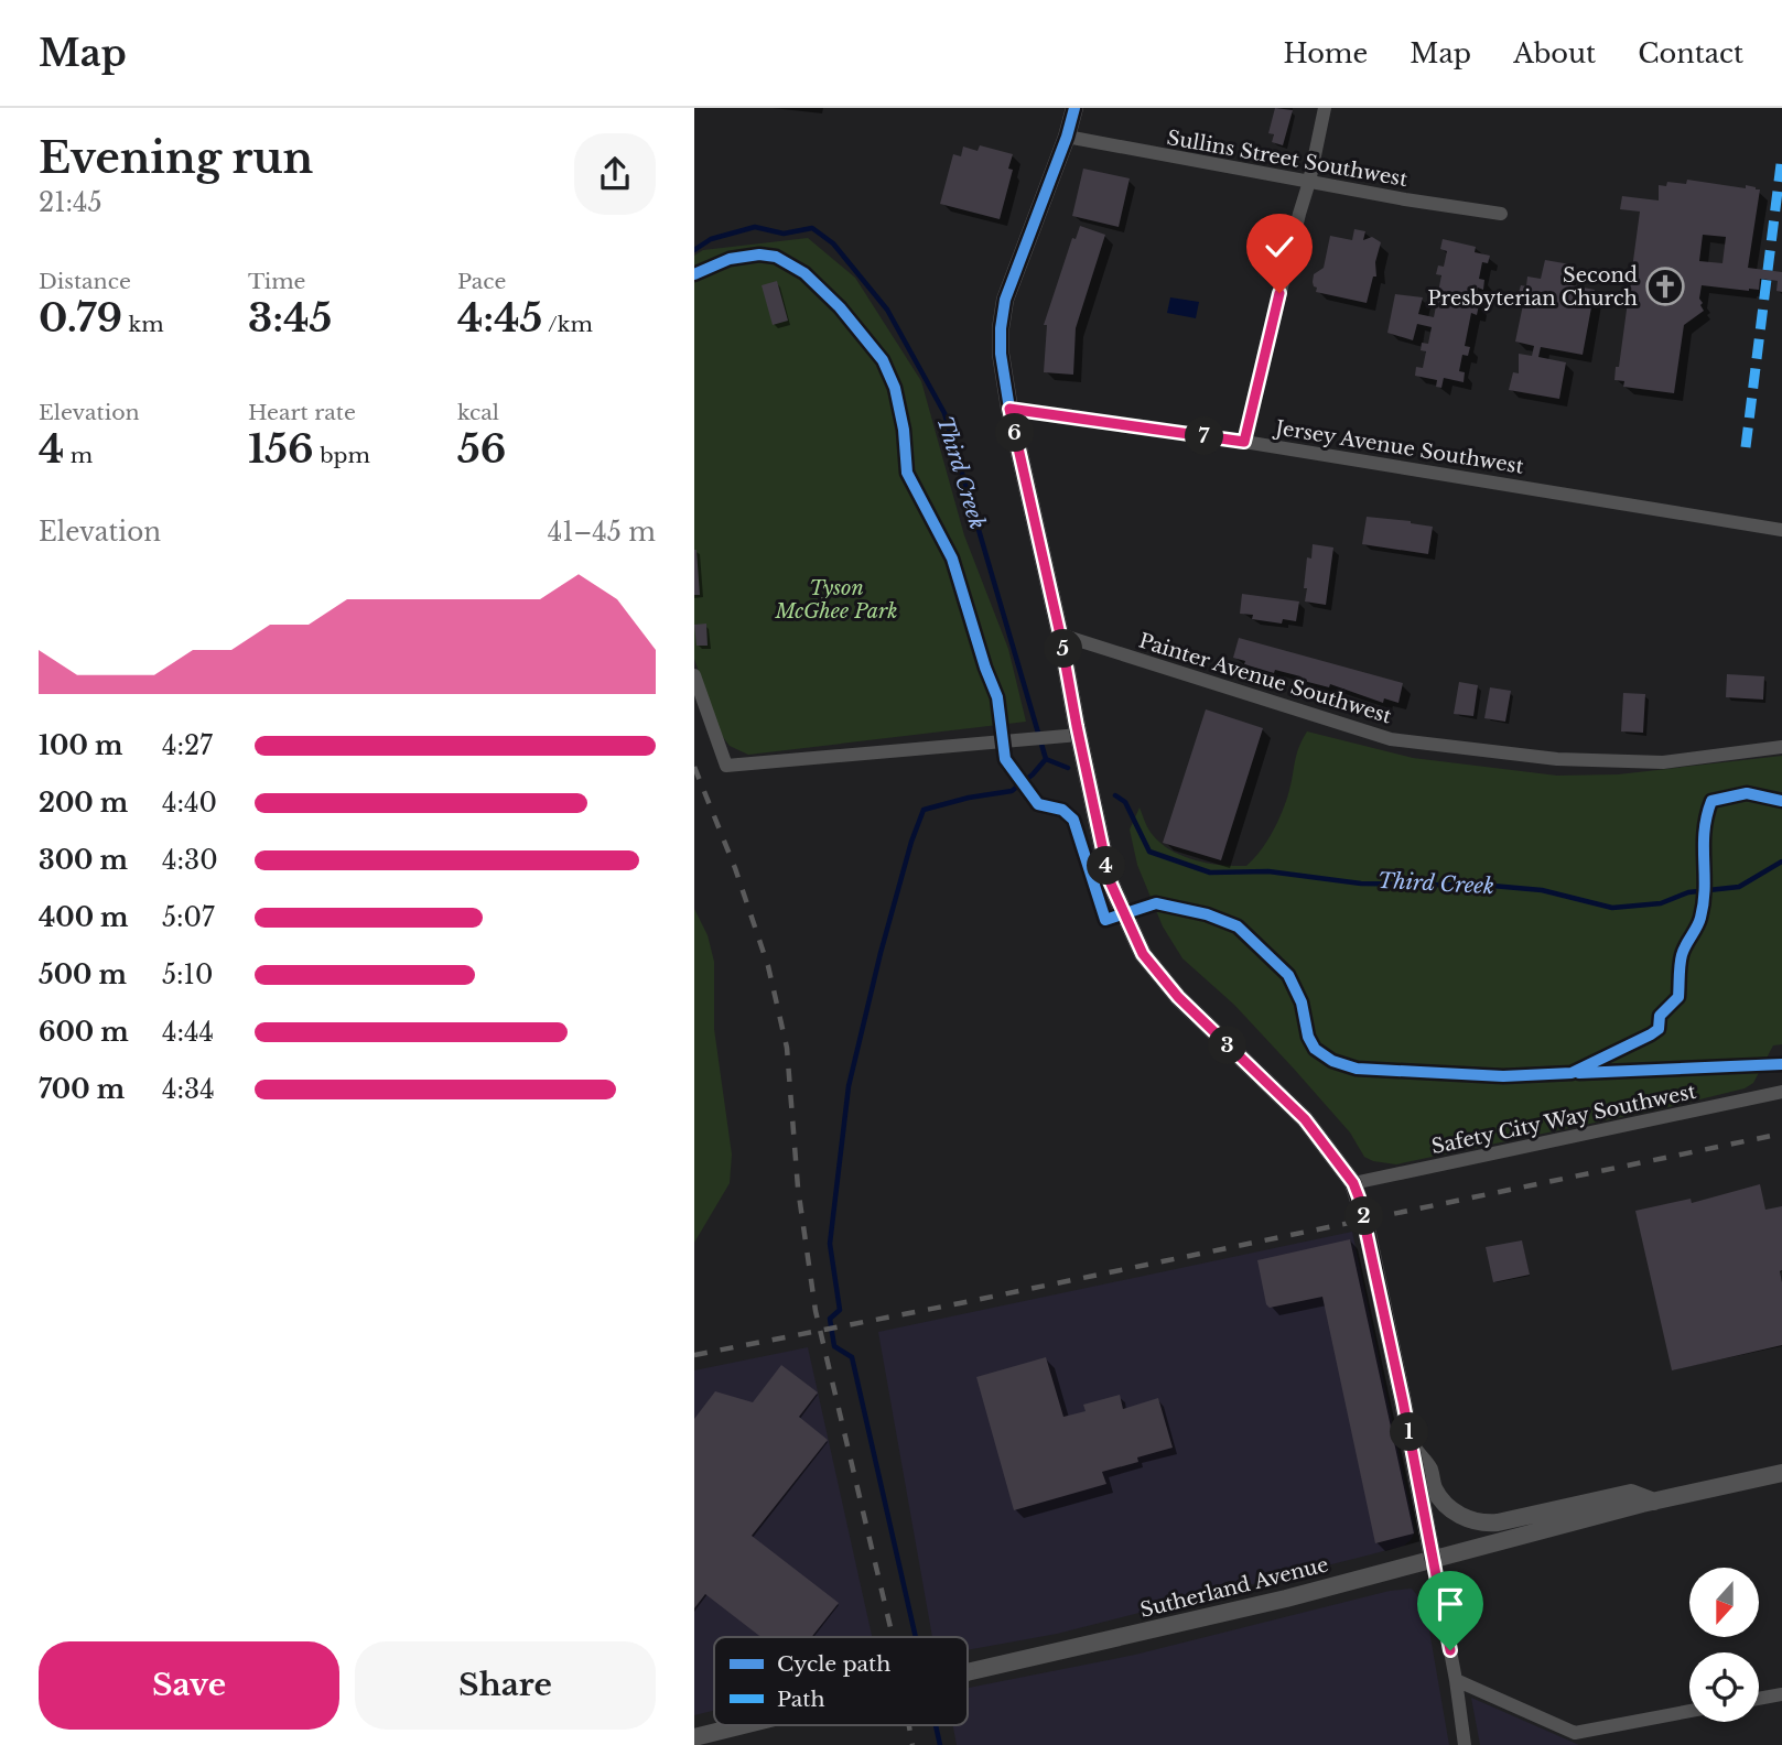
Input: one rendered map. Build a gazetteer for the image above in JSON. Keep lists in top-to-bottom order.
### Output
{
  "streets": {
    "street": [
      "Sullins Street Southwest",
      "Jersey Avenue Southwest",
      "Painter Avenue Southwest",
      "Safety City Way Southwest",
      "Sutherland Avenue"
    ]
  },
  "water": ["Third Creek"],
  "parks": ["Tyson McGhee Park"],
  "places": {
    "church": ["Second Presbyterian Church"]
  },
  "legend": ["Cycle path", "Path"],
  "north": "bottom",
  "page": {
    "header": "Map",
    "nav": [
      "Home",
      "Map",
      "About",
      "Contact"
    ],
    "heading": ["Evening run", "21:45"],
    "stats": [
      ["Distance", "0.79 km"],
      ["Time", "3:45"],
      ["Pace", "4:45 /km"],
      ["Elevation", "4 m"],
      ["Heart rate", "156 bpm"],
      ["kcal", "56"]
    ],
    "pins": [
      "6",
      "7",
      "5",
      "4",
      "3",
      "2",
      "1"
    ],
    "chart": ["Elevation", "41–45 m"],
    "list": [
      {
        "name": "100 m",
        "note": "4:27"
      },
      {
        "name": "200 m",
        "note": "4:40"
      },
      {
        "name": "300 m",
        "note": "4:30"
      },
      {
        "name": "400 m",
        "note": "5:07"
      },
      {
        "name": "500 m",
        "note": "5:10"
      },
      {
        "name": "600 m",
        "note": "4:44"
      },
      {
        "name": "700 m",
        "note": "4:34"
      }
    ],
    "buttons": ["Save", "Share"]
  }
}
